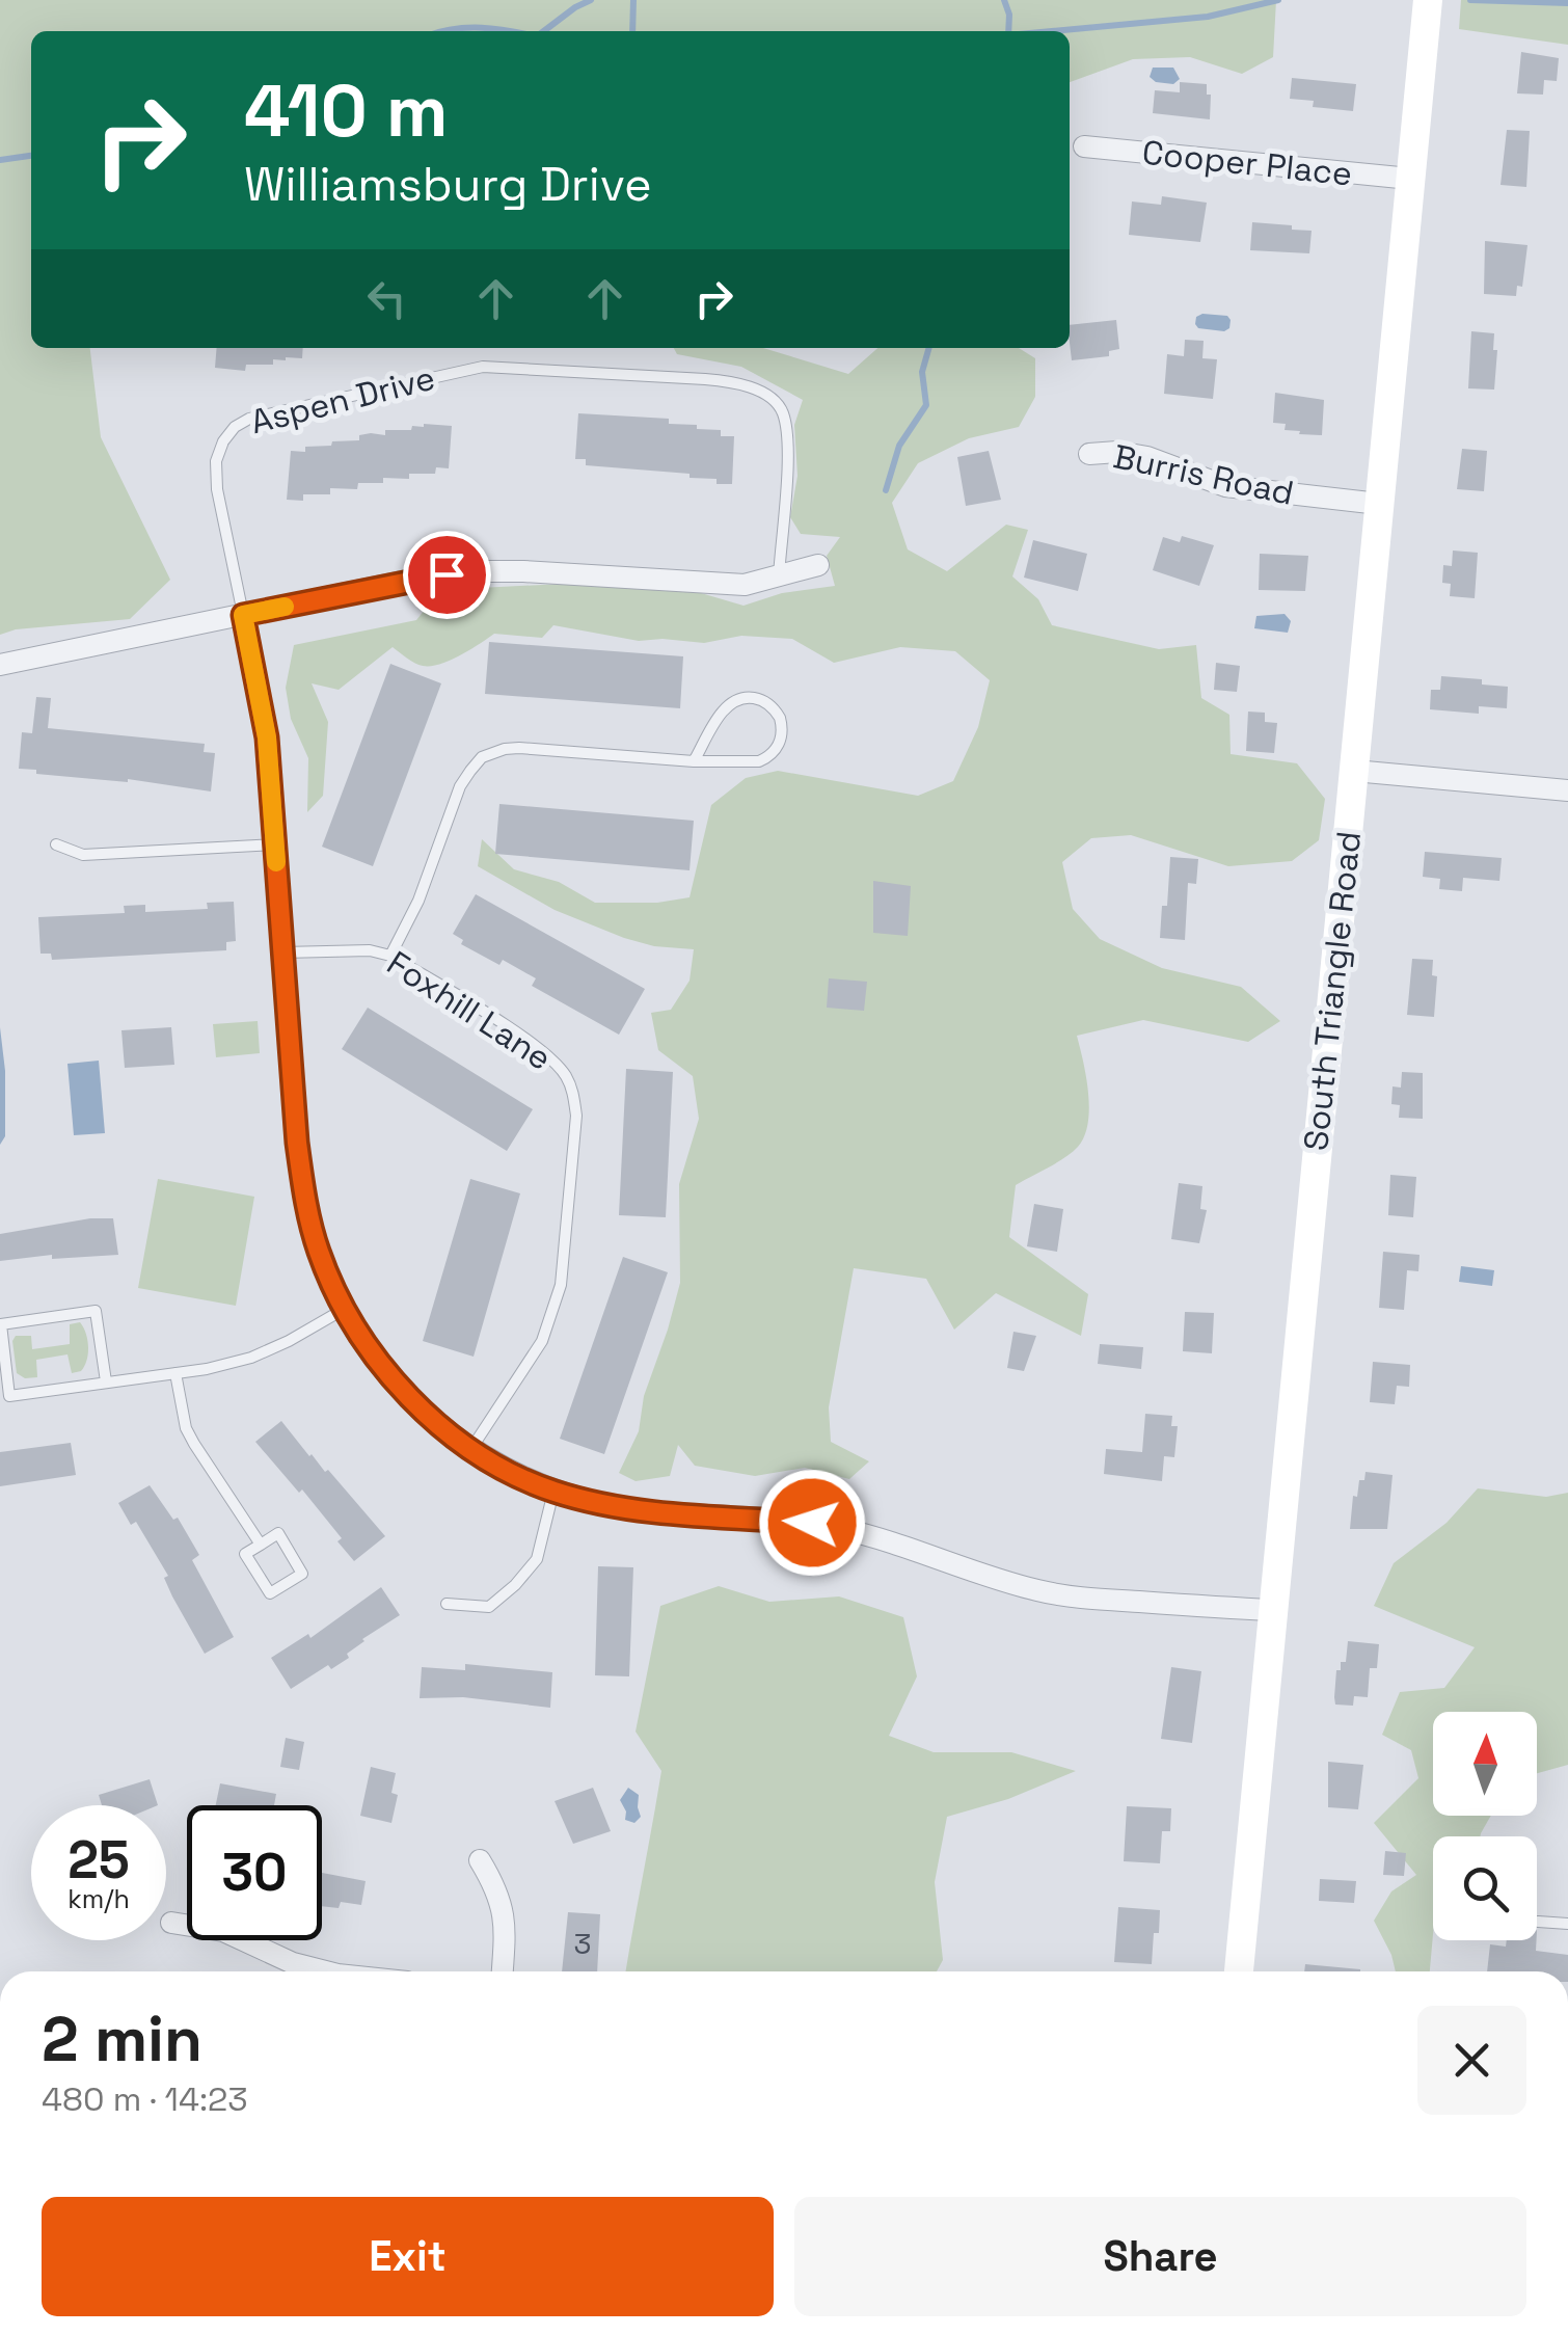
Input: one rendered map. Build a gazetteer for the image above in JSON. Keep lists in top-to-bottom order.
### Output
{
  "streets": {
    "street": ["Cooper Place", "Burris Road", "South Triangle Road"],
    "lane": ["Aspen Drive", "Foxhill Lane"]
  },
  "crossings": [
    ["Cooper Place", "South Triangle Road"],
    ["Burris Road", "South Triangle Road"]
  ],
  "house_numbers": ["3"],
  "north": "top",
  "page": {
    "turn": ["410 m", "Williamsburg Drive"],
    "speed": "25 km/h",
    "limit": "30",
    "heading": ["2 min", "480 m · 14:23"],
    "buttons": ["Exit", "Share"]
  }
}
